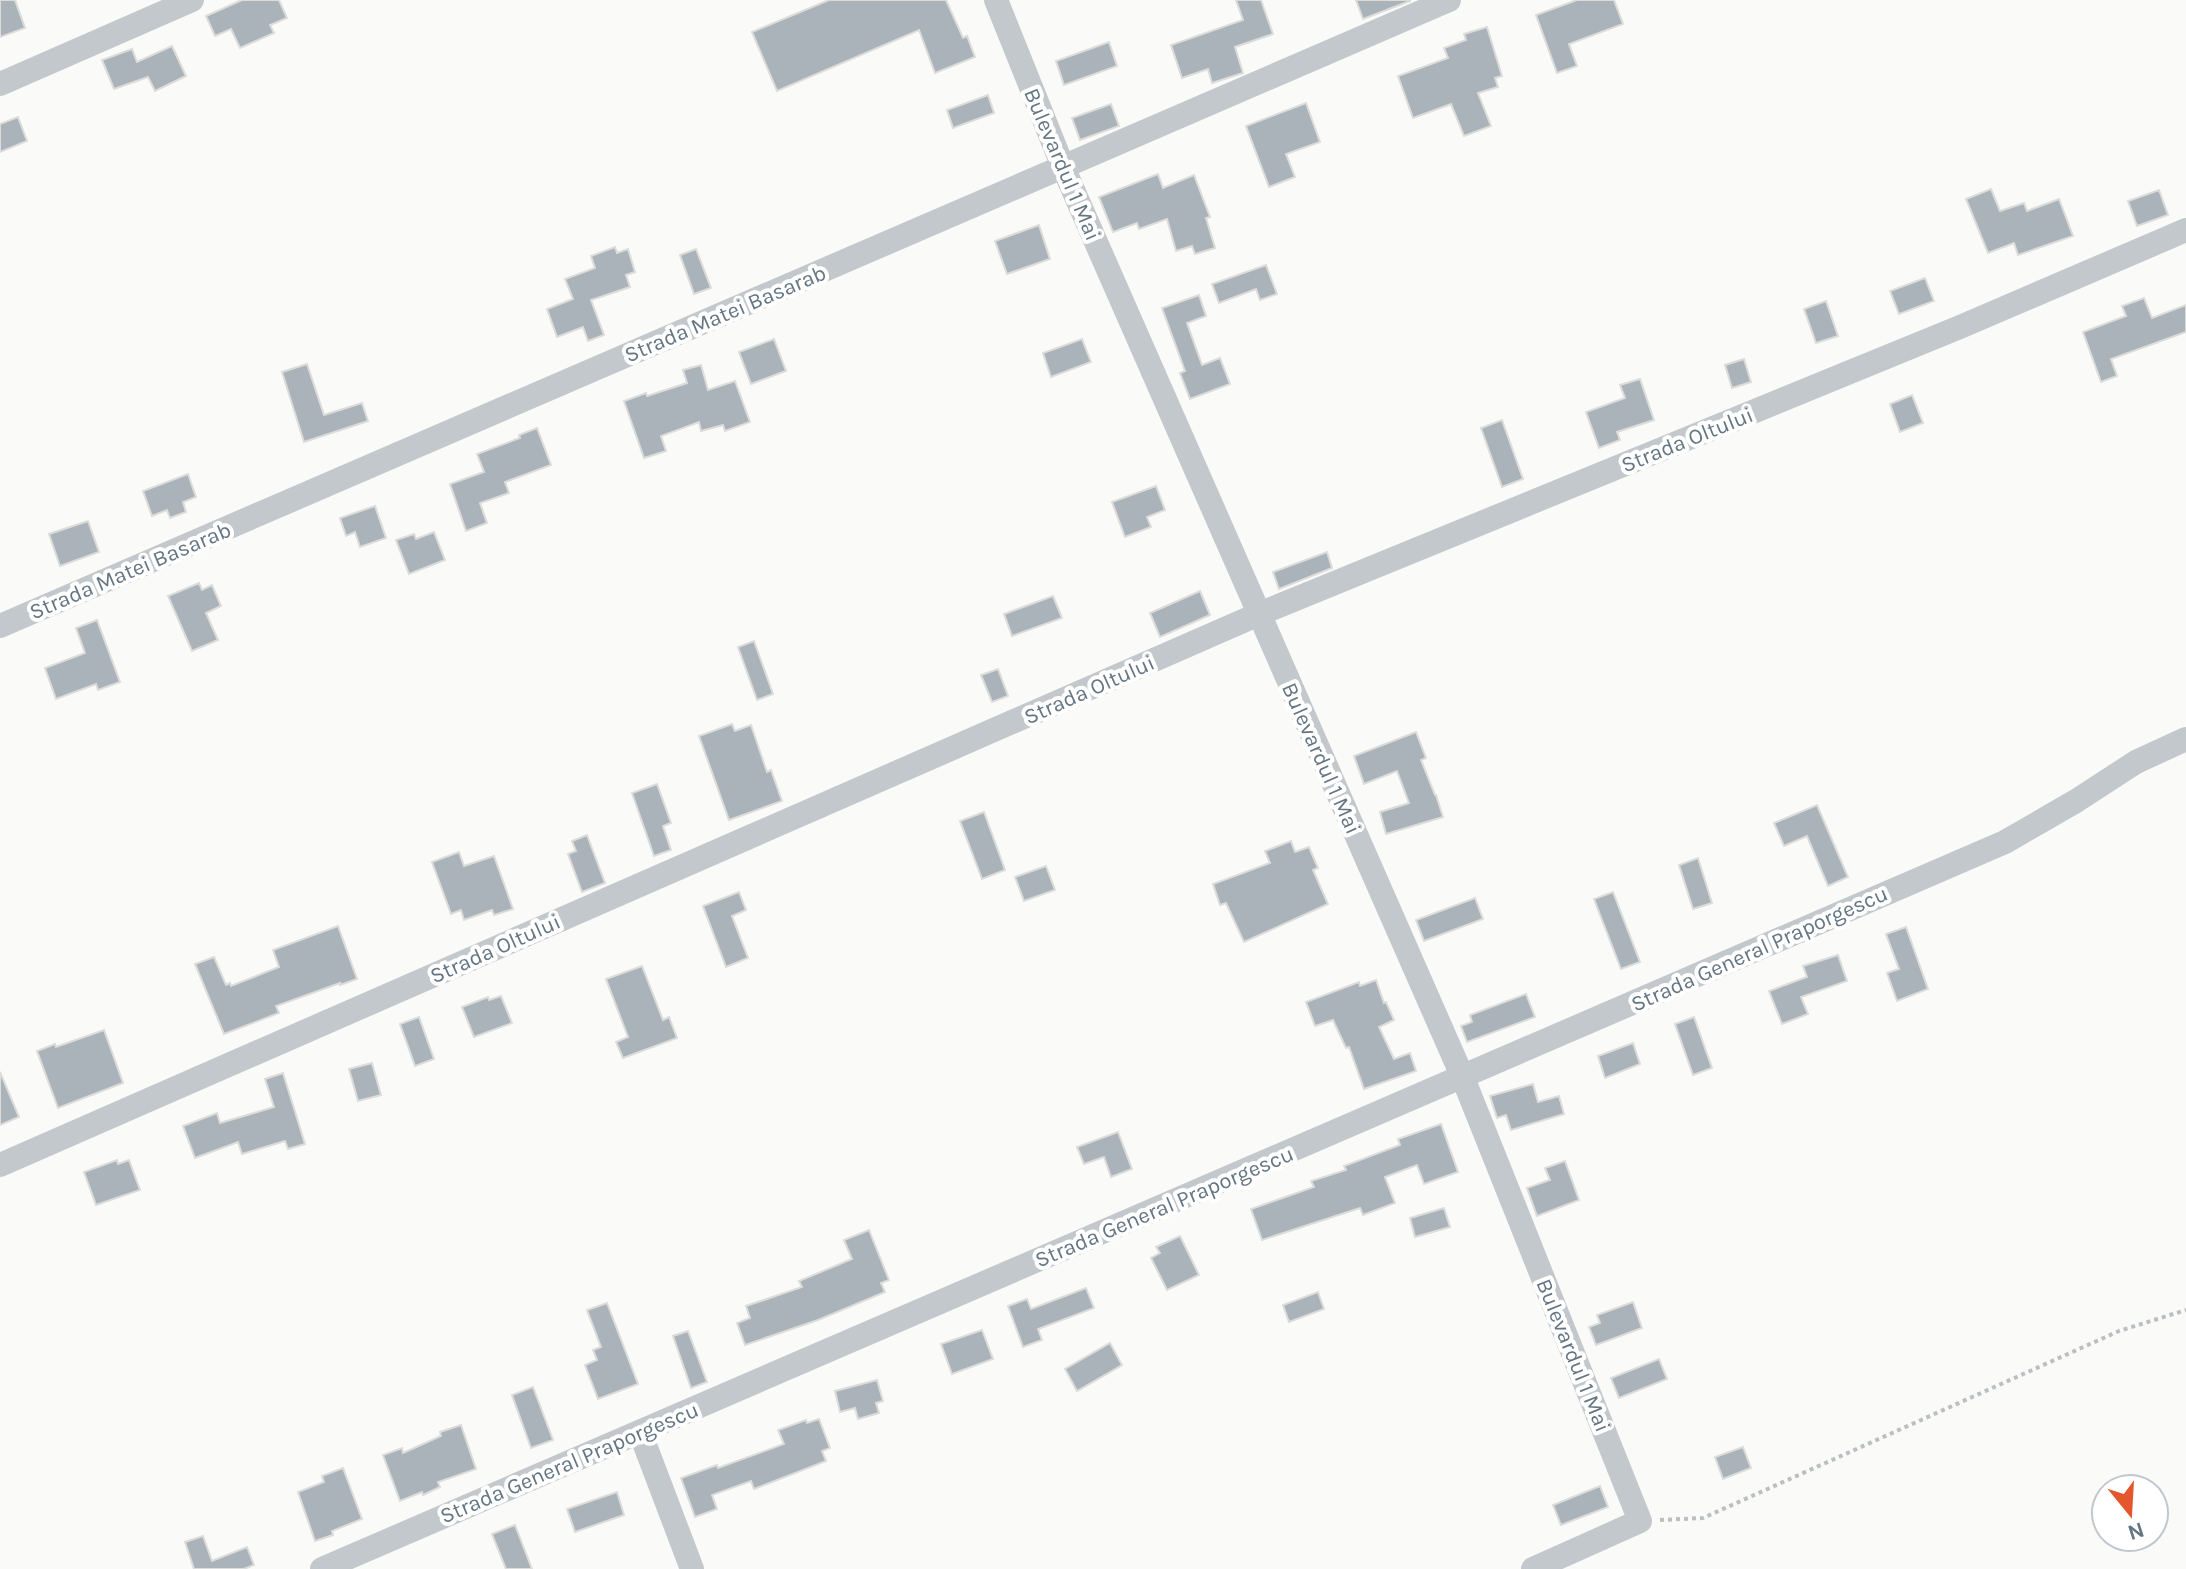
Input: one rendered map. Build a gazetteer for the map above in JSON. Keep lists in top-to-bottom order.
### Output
{
  "streets": {
    "street": [
      "Bulevardul 1 Mai",
      "Strada Matei Basarab",
      "Strada Oltului",
      "Strada General Praporgescu"
    ]
  },
  "crossings": [
    ["Bulevardul 1 Mai", "Strada Matei Basarab"],
    ["Bulevardul 1 Mai", "Strada Oltului"],
    ["Bulevardul 1 Mai", "Strada General Praporgescu"]
  ],
  "north": "bottom"
}
